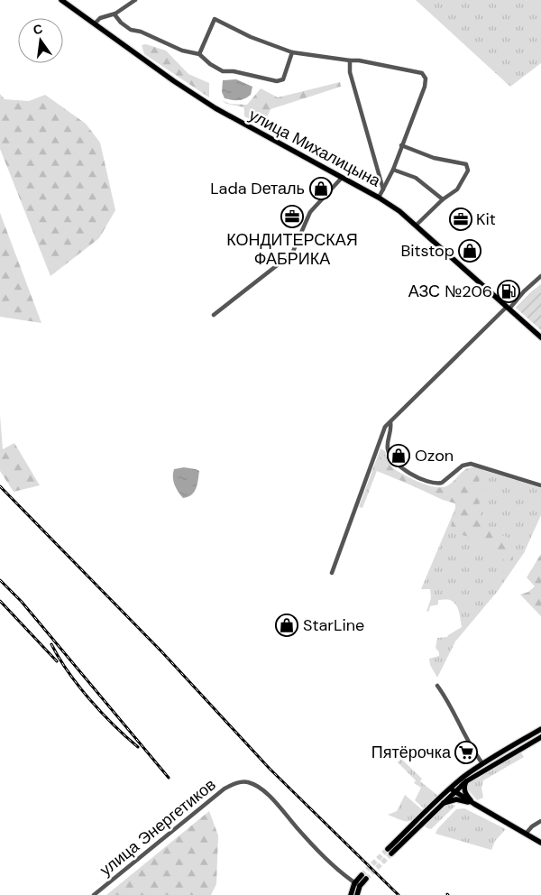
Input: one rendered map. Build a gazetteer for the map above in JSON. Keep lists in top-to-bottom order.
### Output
{
  "streets": {
    "main road": ["улица Михалицына"],
    "street": ["улица Энергетиков"]
  },
  "places": {
    "shop": [
      "Lada Dеталь",
      "Bitstop",
      "Ozon",
      "StarLine"
    ],
    "office": ["КОНДИТЕРСКАЯ ФАБРИКА", "Kit"],
    "fuel station": ["АЗС №206"],
    "supermarket": ["Пятёрочка"]
  },
  "north": "top"
}
